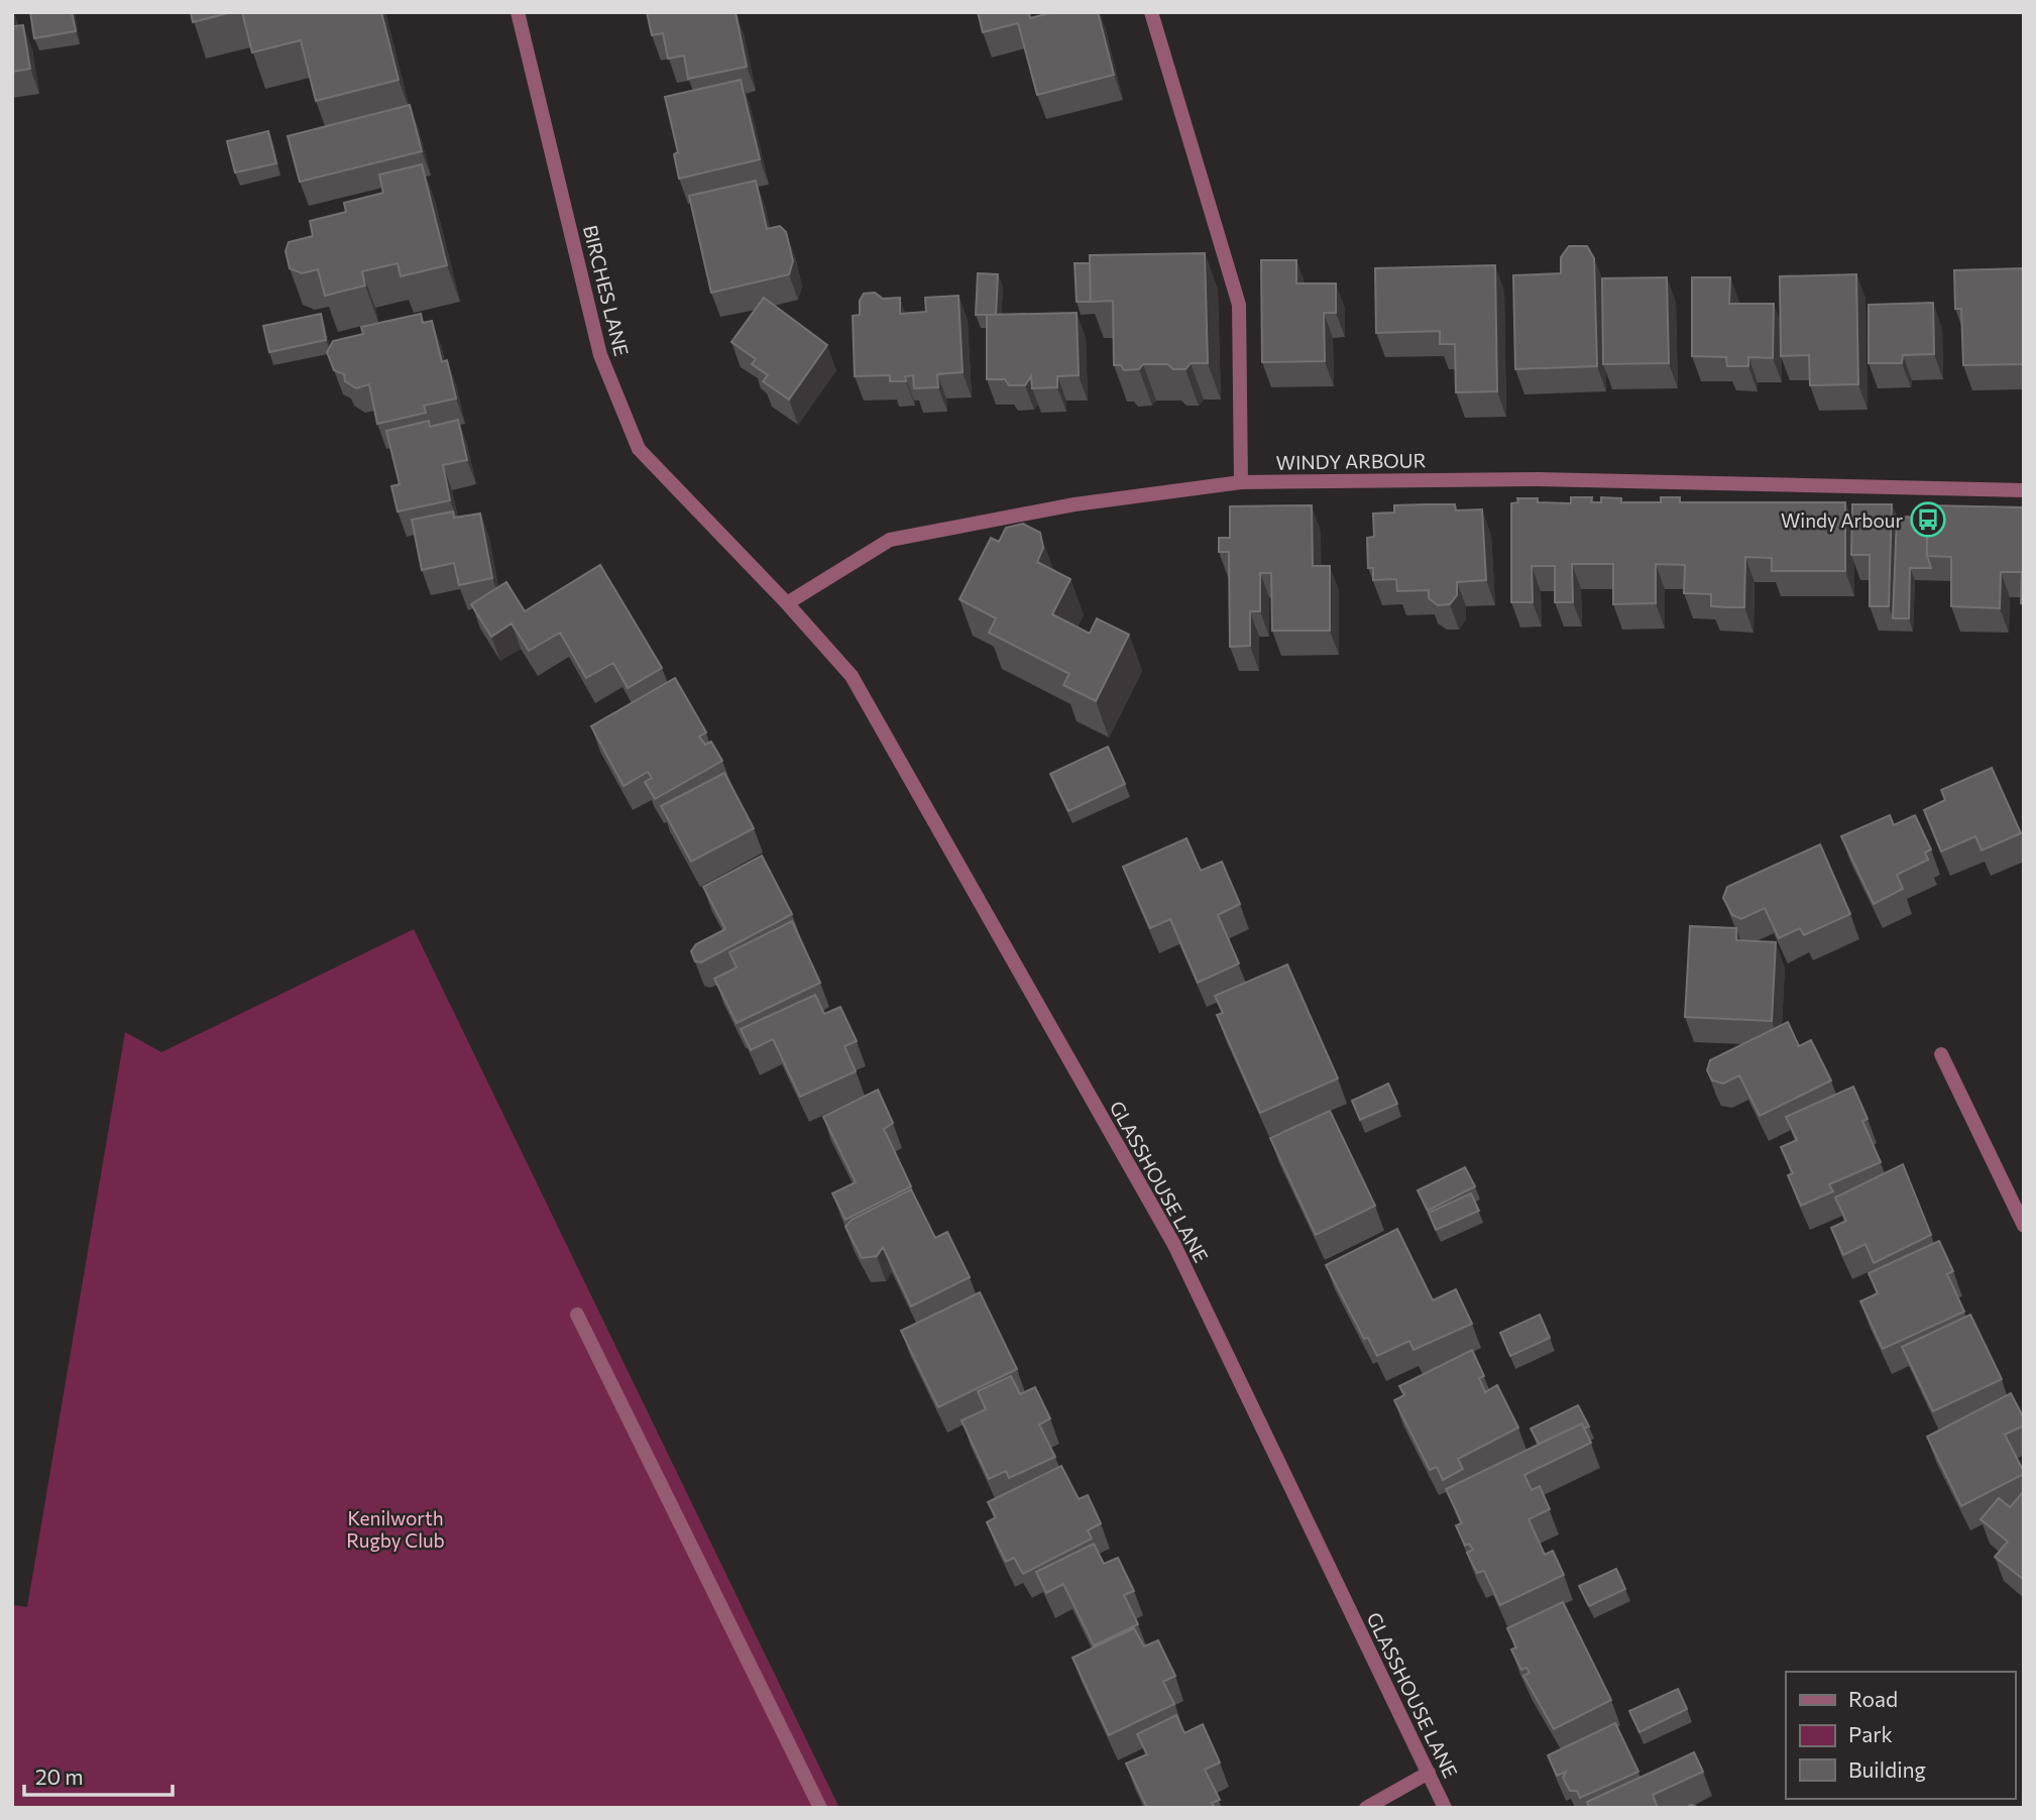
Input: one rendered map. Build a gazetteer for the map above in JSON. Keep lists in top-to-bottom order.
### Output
{
  "streets": {
    "street": ["BIRCHES LANE", "WINDY ARBOUR", "GLASSHOUSE LANE"]
  },
  "crossings": [
    ["BIRCHES LANE", "WINDY ARBOUR"],
    ["BIRCHES LANE", "GLASSHOUSE LANE"],
    ["WINDY ARBOUR", "GLASSHOUSE LANE"]
  ],
  "parks": ["Kenilworth Rugby Club"],
  "places": {
    "bus stop": ["Windy Arbour"]
  },
  "legend": ["Road", "Park", "Building"],
  "scale_bar": "20 m"
}
